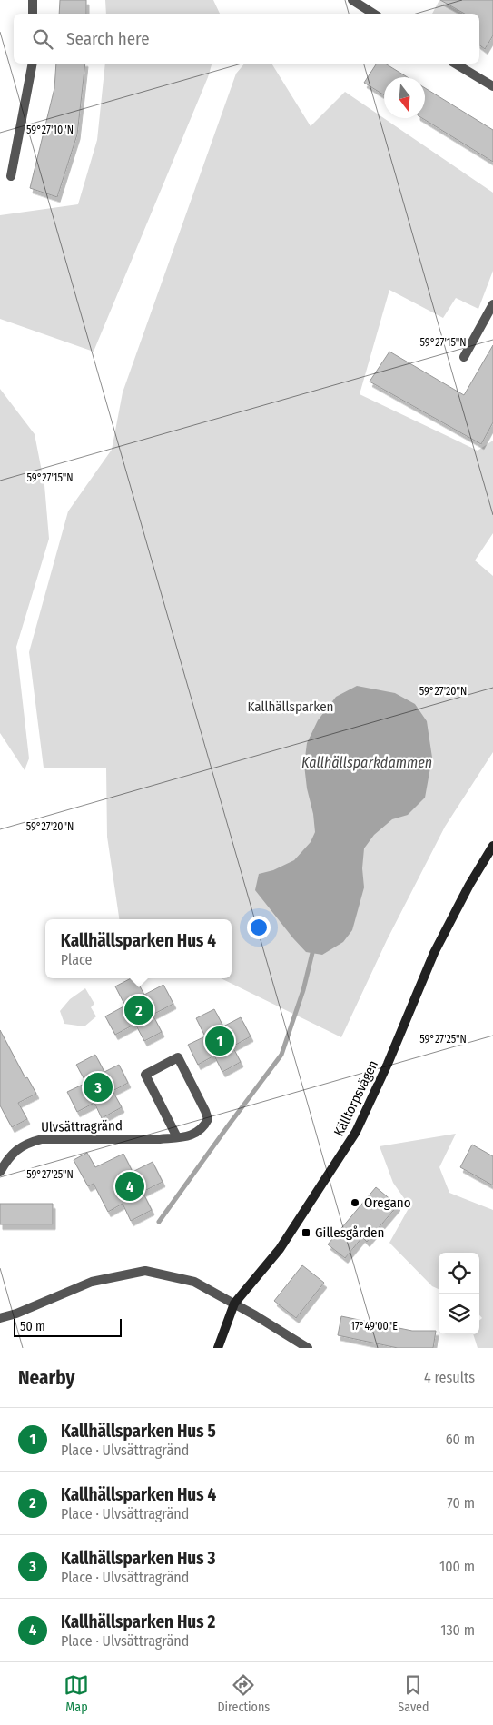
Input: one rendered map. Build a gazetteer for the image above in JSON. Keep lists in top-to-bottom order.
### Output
{
  "streets": {
    "street": ["Källtorpsvägen", "Ulvsättragränd"]
  },
  "water": ["Kallhällsparkdammen"],
  "parks": ["Kallhällsparken"],
  "places": {
    "other": ["Oregano"],
    "transit": ["Gillesgården"]
  },
  "scale_bar": "50 m",
  "north": "bottom",
  "page": {
    "search": "Search here",
    "popup": ["Kallhällsparken Hus 4", "Place"],
    "pins": [
      "2",
      "1",
      "3",
      "4"
    ],
    "scale": "50 m",
    "heading": ["Nearby", "4 results"],
    "list": [
      {
        "mark": "1",
        "name": "Kallhällsparken Hus 5",
        "note": "Place · Ulvsättragränd",
        "value": "60 m"
      },
      {
        "mark": "2",
        "name": "Kallhällsparken Hus 4",
        "note": "Place · Ulvsättragränd",
        "value": "70 m"
      },
      {
        "mark": "3",
        "name": "Kallhällsparken Hus 3",
        "note": "Place · Ulvsättragränd",
        "value": "100 m"
      },
      {
        "mark": "4",
        "name": "Kallhällsparken Hus 2",
        "note": "Place · Ulvsättragränd",
        "value": "130 m"
      }
    ],
    "nav": ["Map", "Directions", "Saved"]
  },
  "coordinates": [
    "59°27'10\"N",
    "59°27'15\"N",
    "59°27'20\"N",
    "59°27'25\"N",
    "17°49'00\"E"
  ]
}
